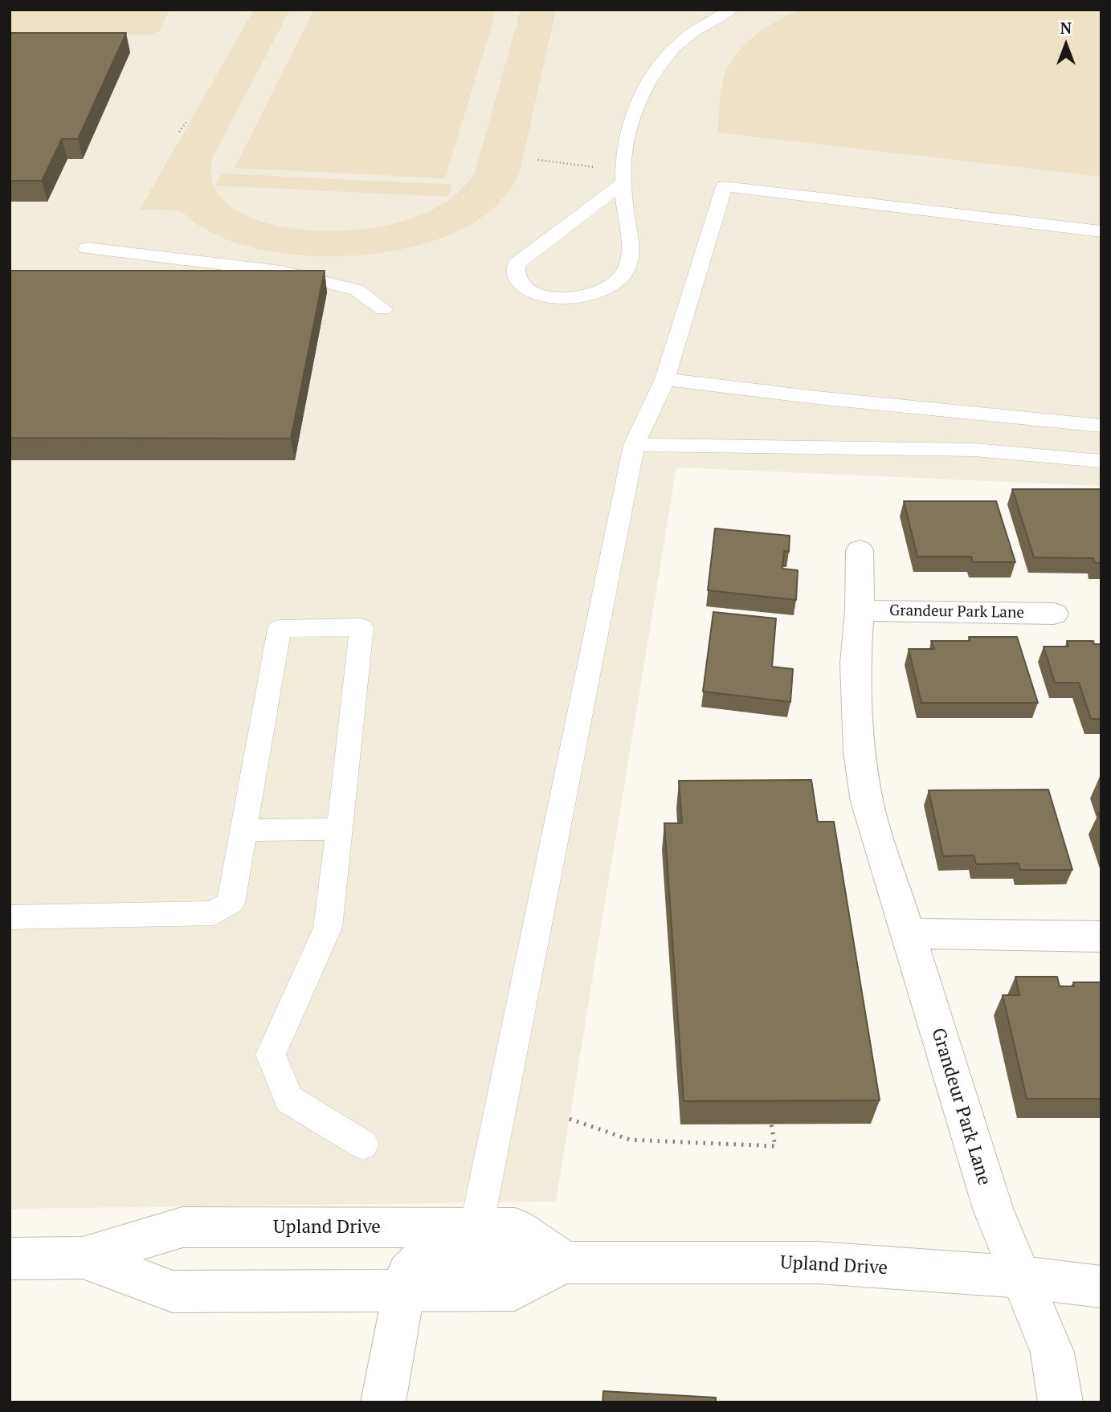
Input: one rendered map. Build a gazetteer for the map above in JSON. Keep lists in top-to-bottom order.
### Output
{
  "streets": {
    "street": ["Grandeur Park Lane", "Upland Drive"]
  },
  "crossings": [
    ["Grandeur Park Lane", "Upland Drive"]
  ],
  "north": "top"
}
